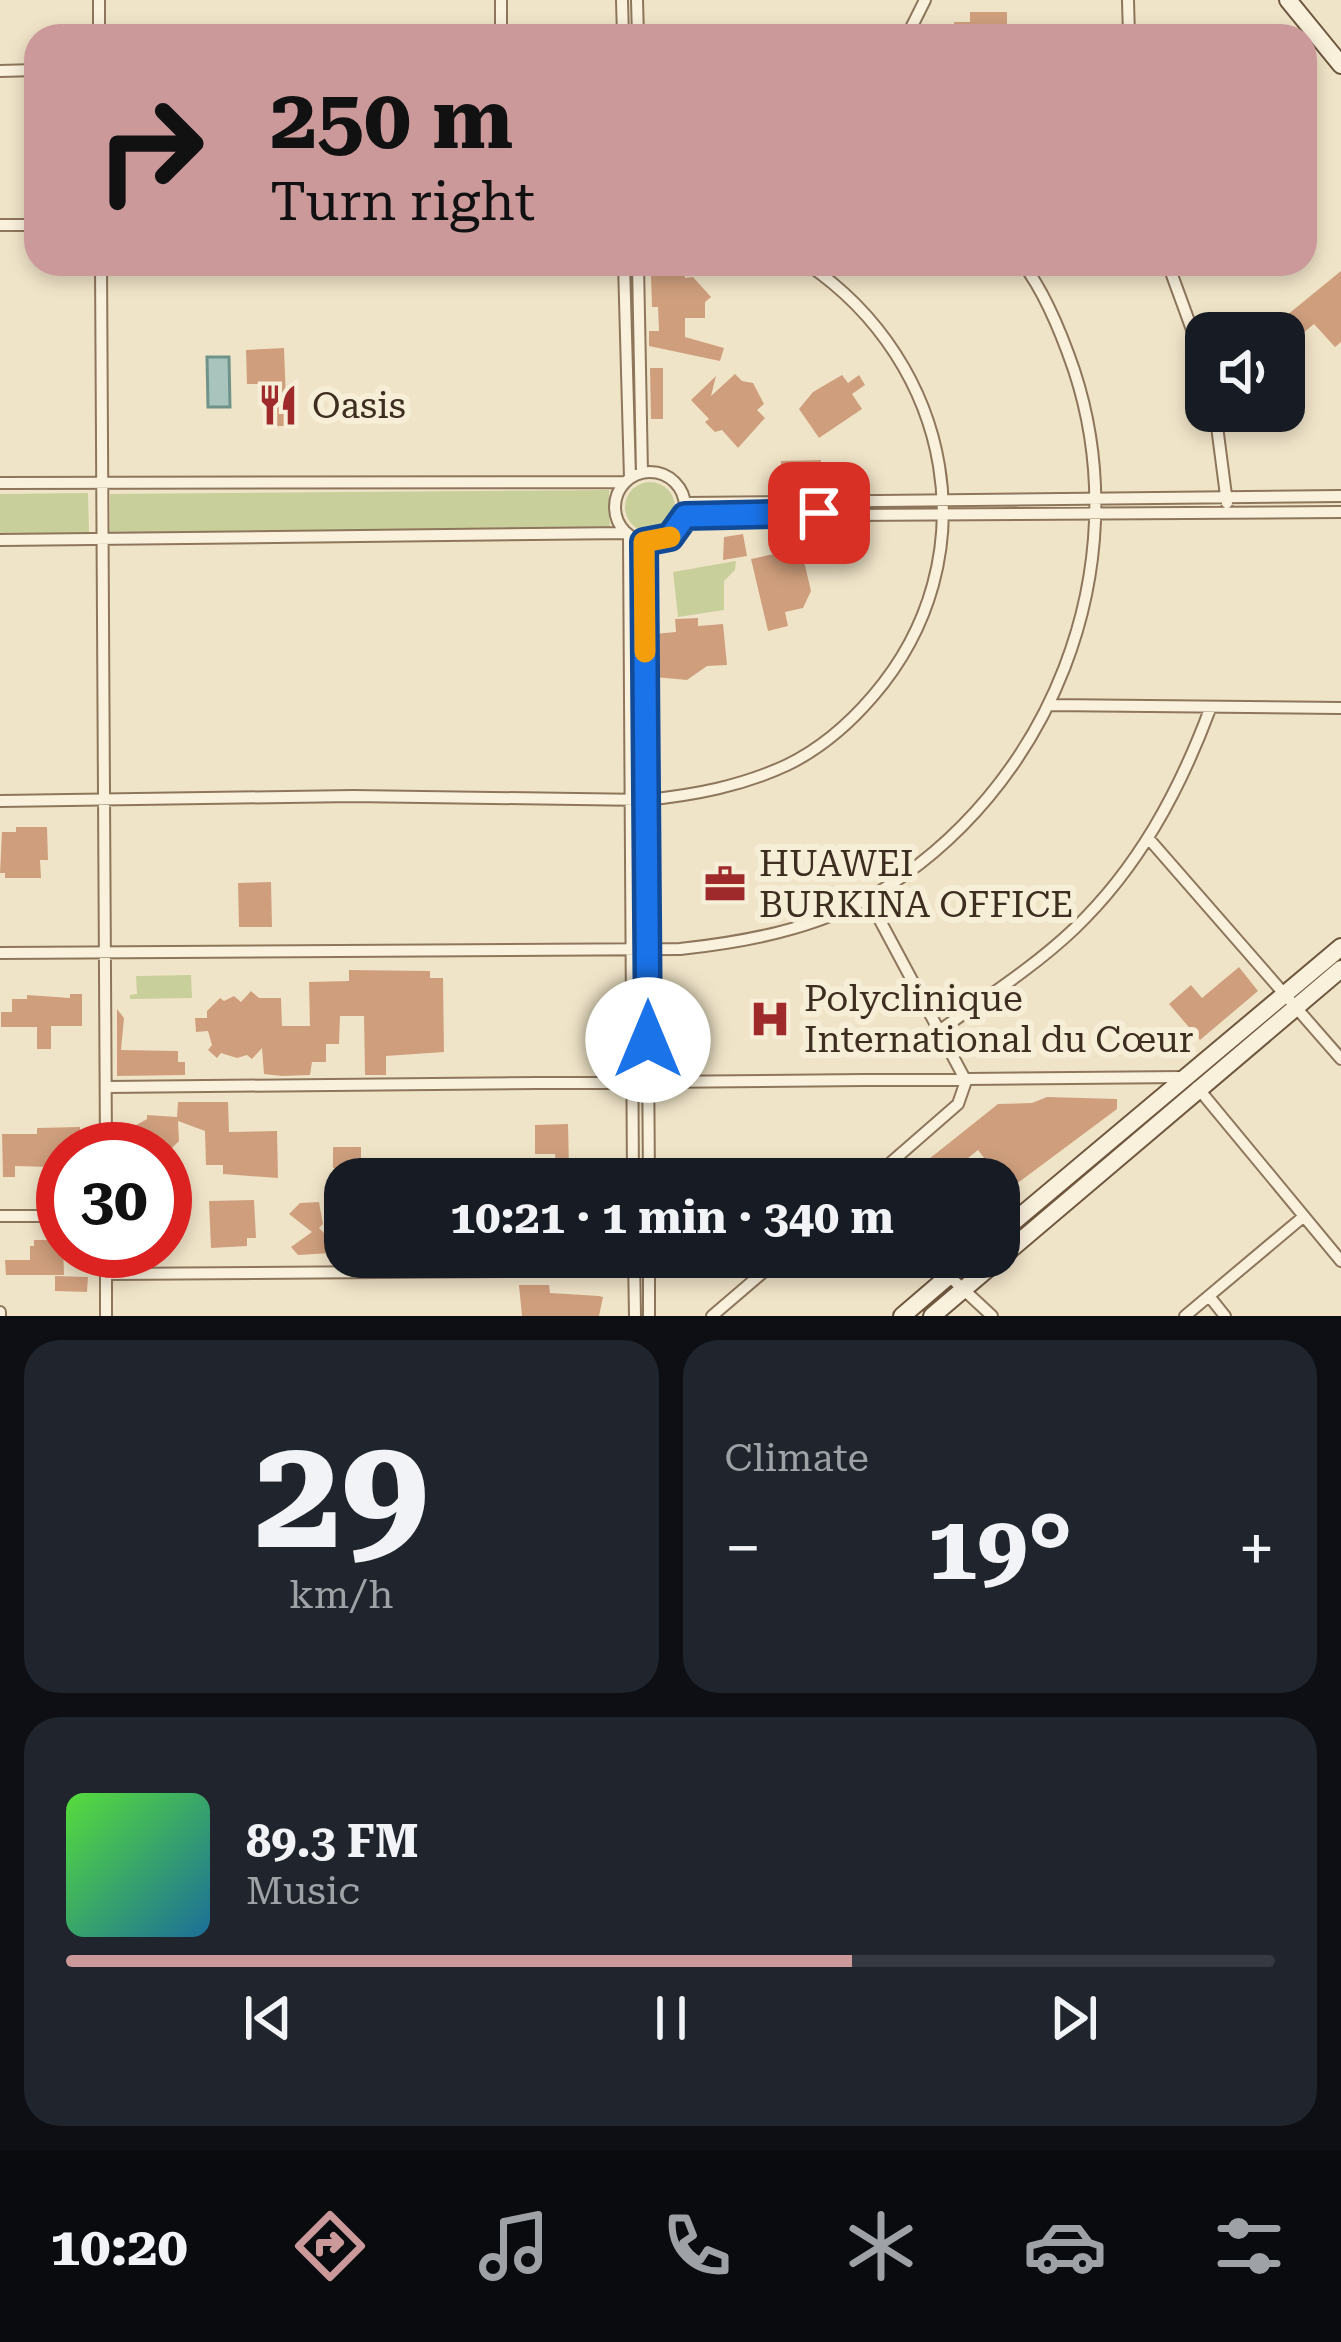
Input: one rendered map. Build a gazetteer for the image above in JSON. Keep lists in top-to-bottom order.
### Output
{
  "places": {
    "restaurant": ["Oasis"],
    "office": ["HUAWEI BURKINA OFFICE"],
    "hospital": ["Polyclinique International du Cœur"]
  },
  "page": {
    "turn": ["250 m", "Turn right"],
    "limit": "30",
    "trip": "10:21 · 1 min · 340 m",
    "tile": [
      ["29", "km/h"],
      "Climate"
    ],
    "heat": ["−", "19°", "+"],
    "song": ["89.3 FM", "Music"],
    "tabs": "10:20"
  }
}
